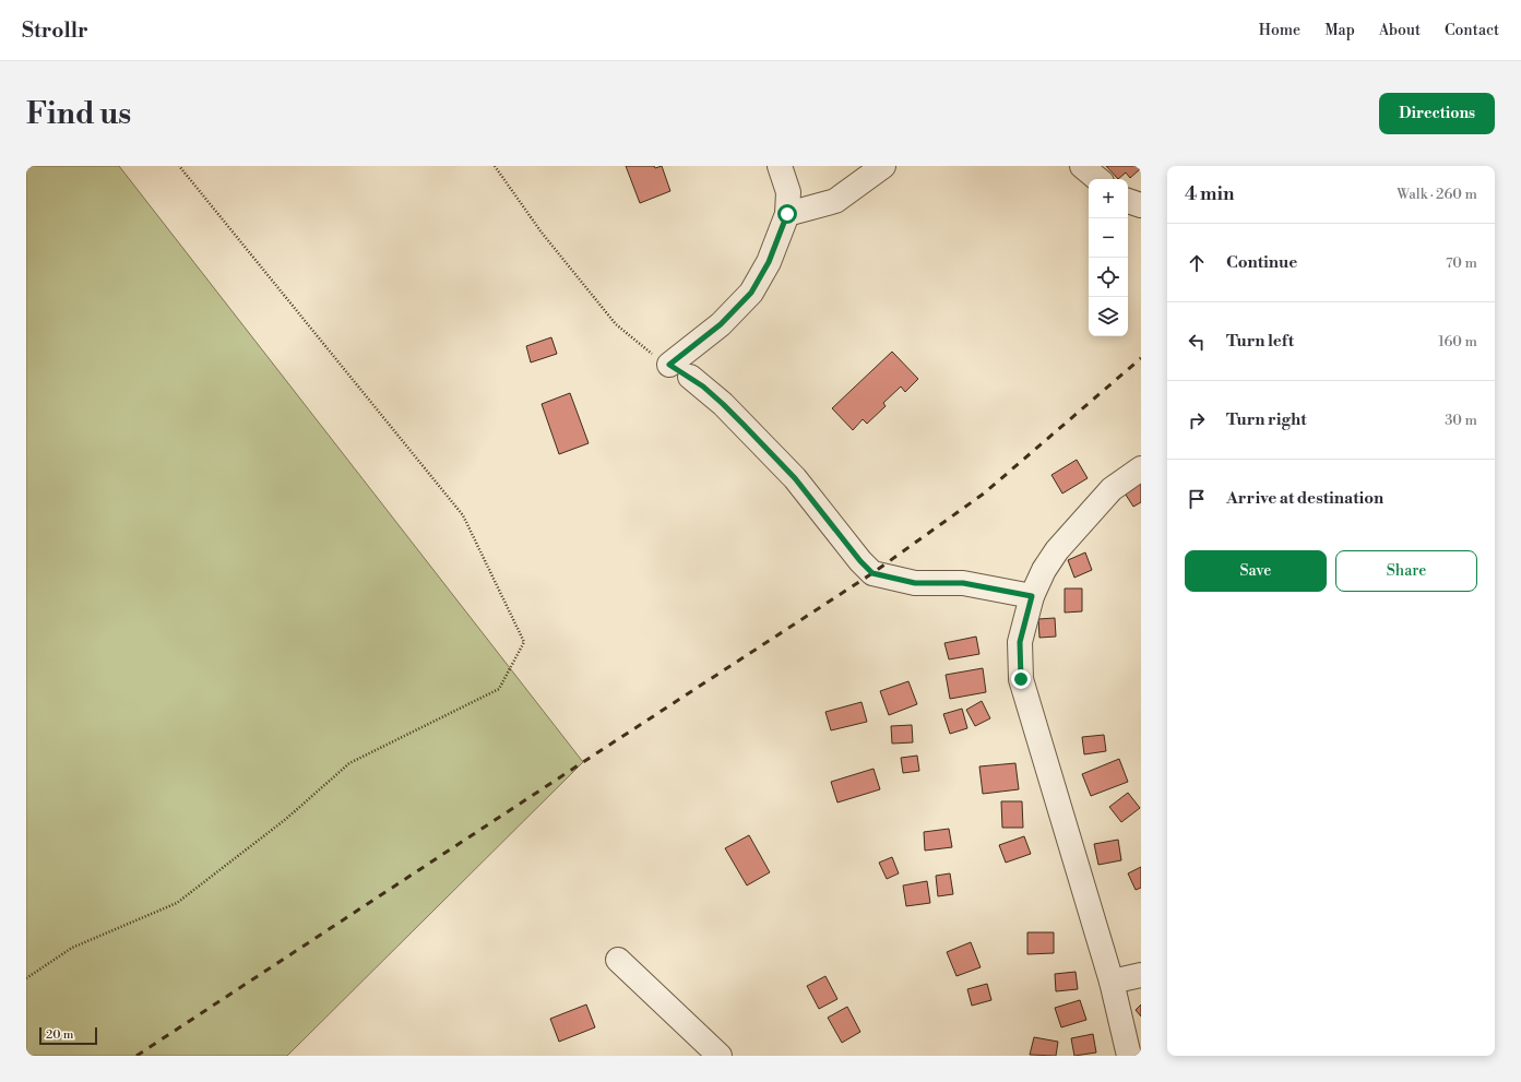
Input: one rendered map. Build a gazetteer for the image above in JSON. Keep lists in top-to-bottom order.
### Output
{
  "scale_bar": "20 m",
  "page": {
    "header": "Strollr",
    "nav": [
      "Home",
      "Map",
      "About",
      "Contact"
    ],
    "buttons": [
      "Directions",
      ["Save", "Share"]
    ],
    "title": "Find us",
    "heading": ["4 min", "Walk · 260 m"],
    "map_buttons": ["+", "−"],
    "list": [
      ["Continue", "70 m"],
      ["Turn left", "160 m"],
      ["Turn right", "30 m"],
      "Arrive at destination"
    ],
    "scale": "20 m"
  }
}
